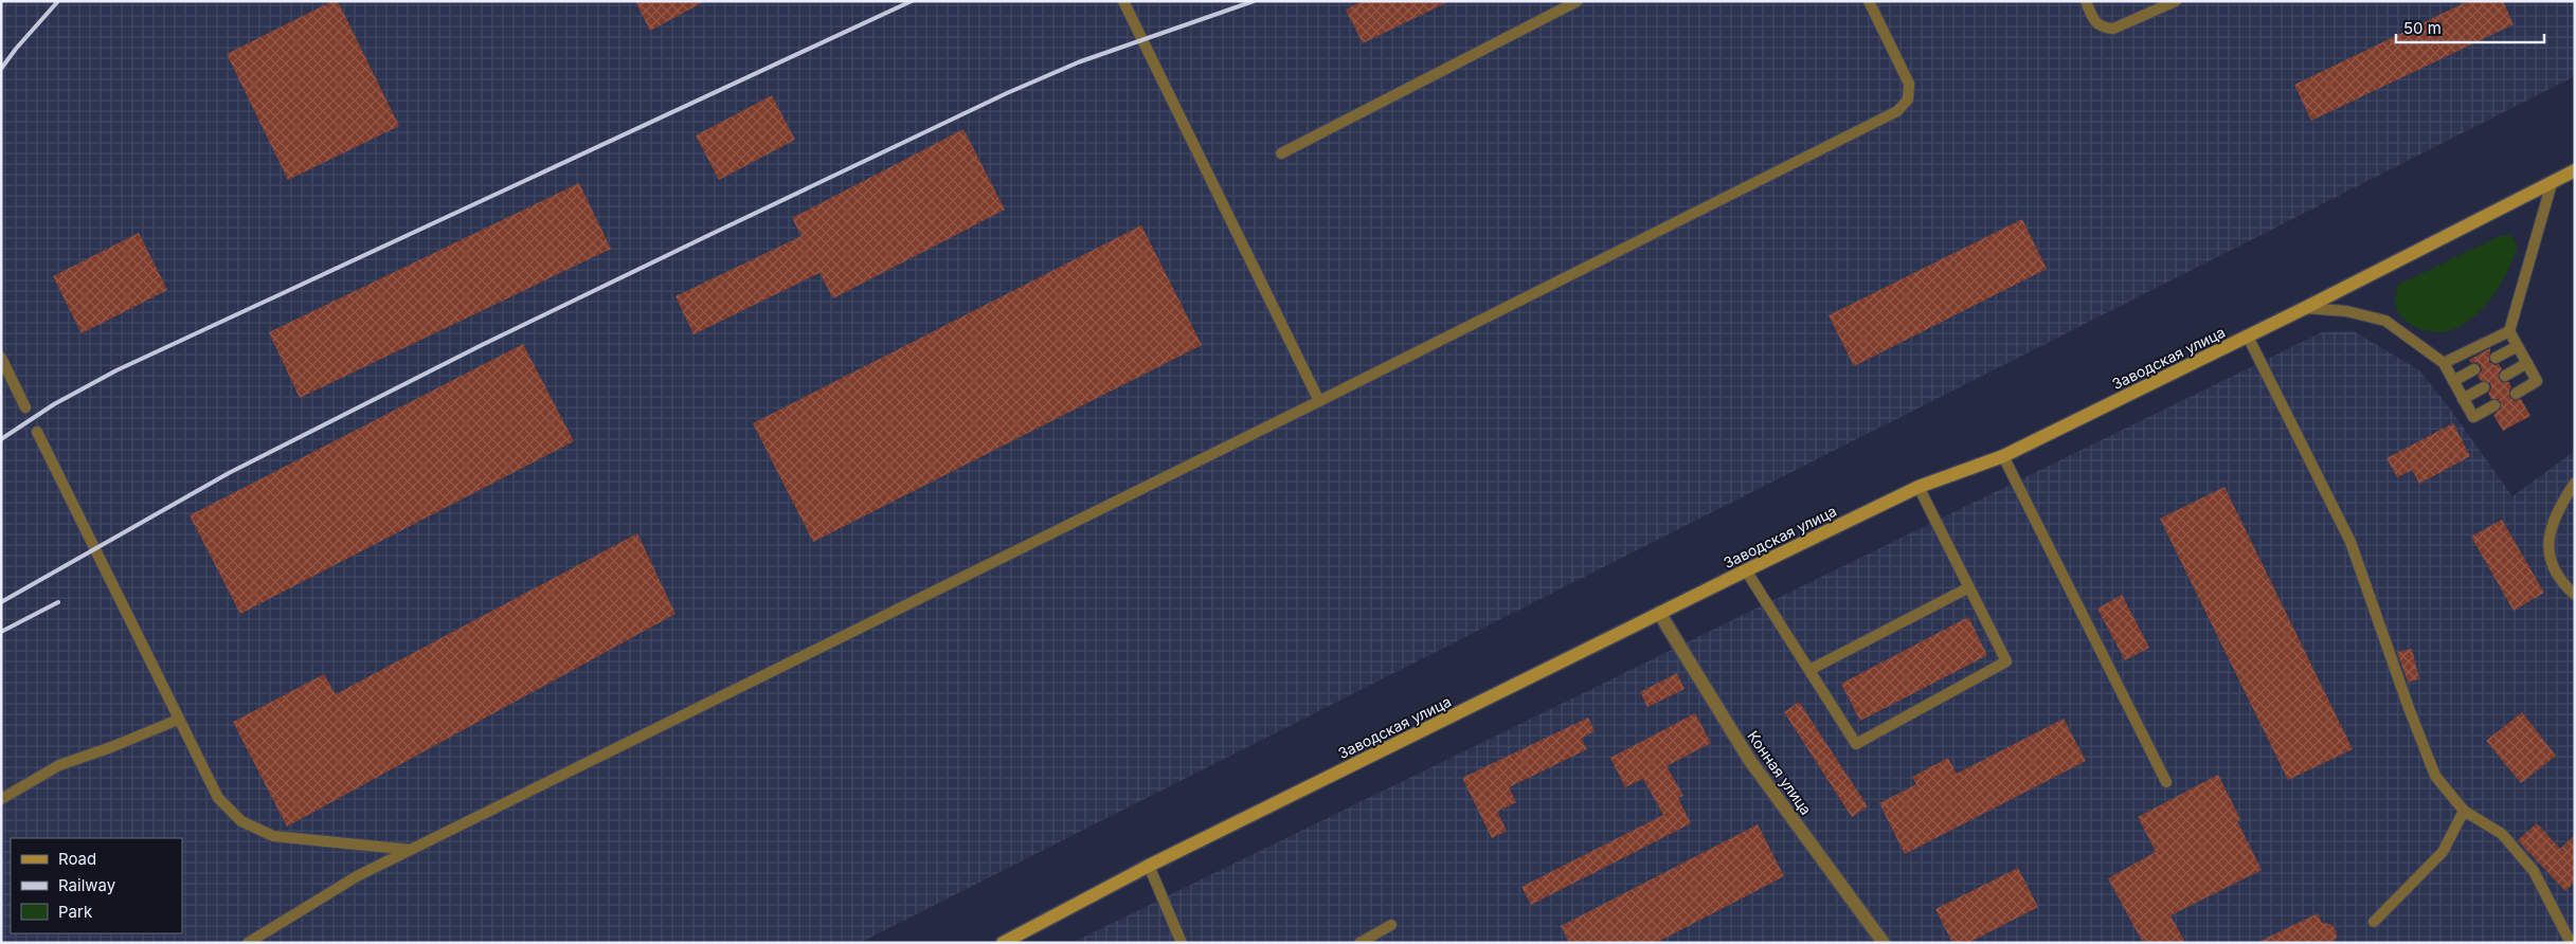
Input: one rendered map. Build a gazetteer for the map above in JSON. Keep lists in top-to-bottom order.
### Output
{
  "streets": {
    "street": ["Заводская улица", "Конная улица"]
  },
  "crossings": [
    ["Заводская улица", "Конная улица"]
  ],
  "legend": ["Road", "Railway", "Park"],
  "scale_bar": "50 m"
}
